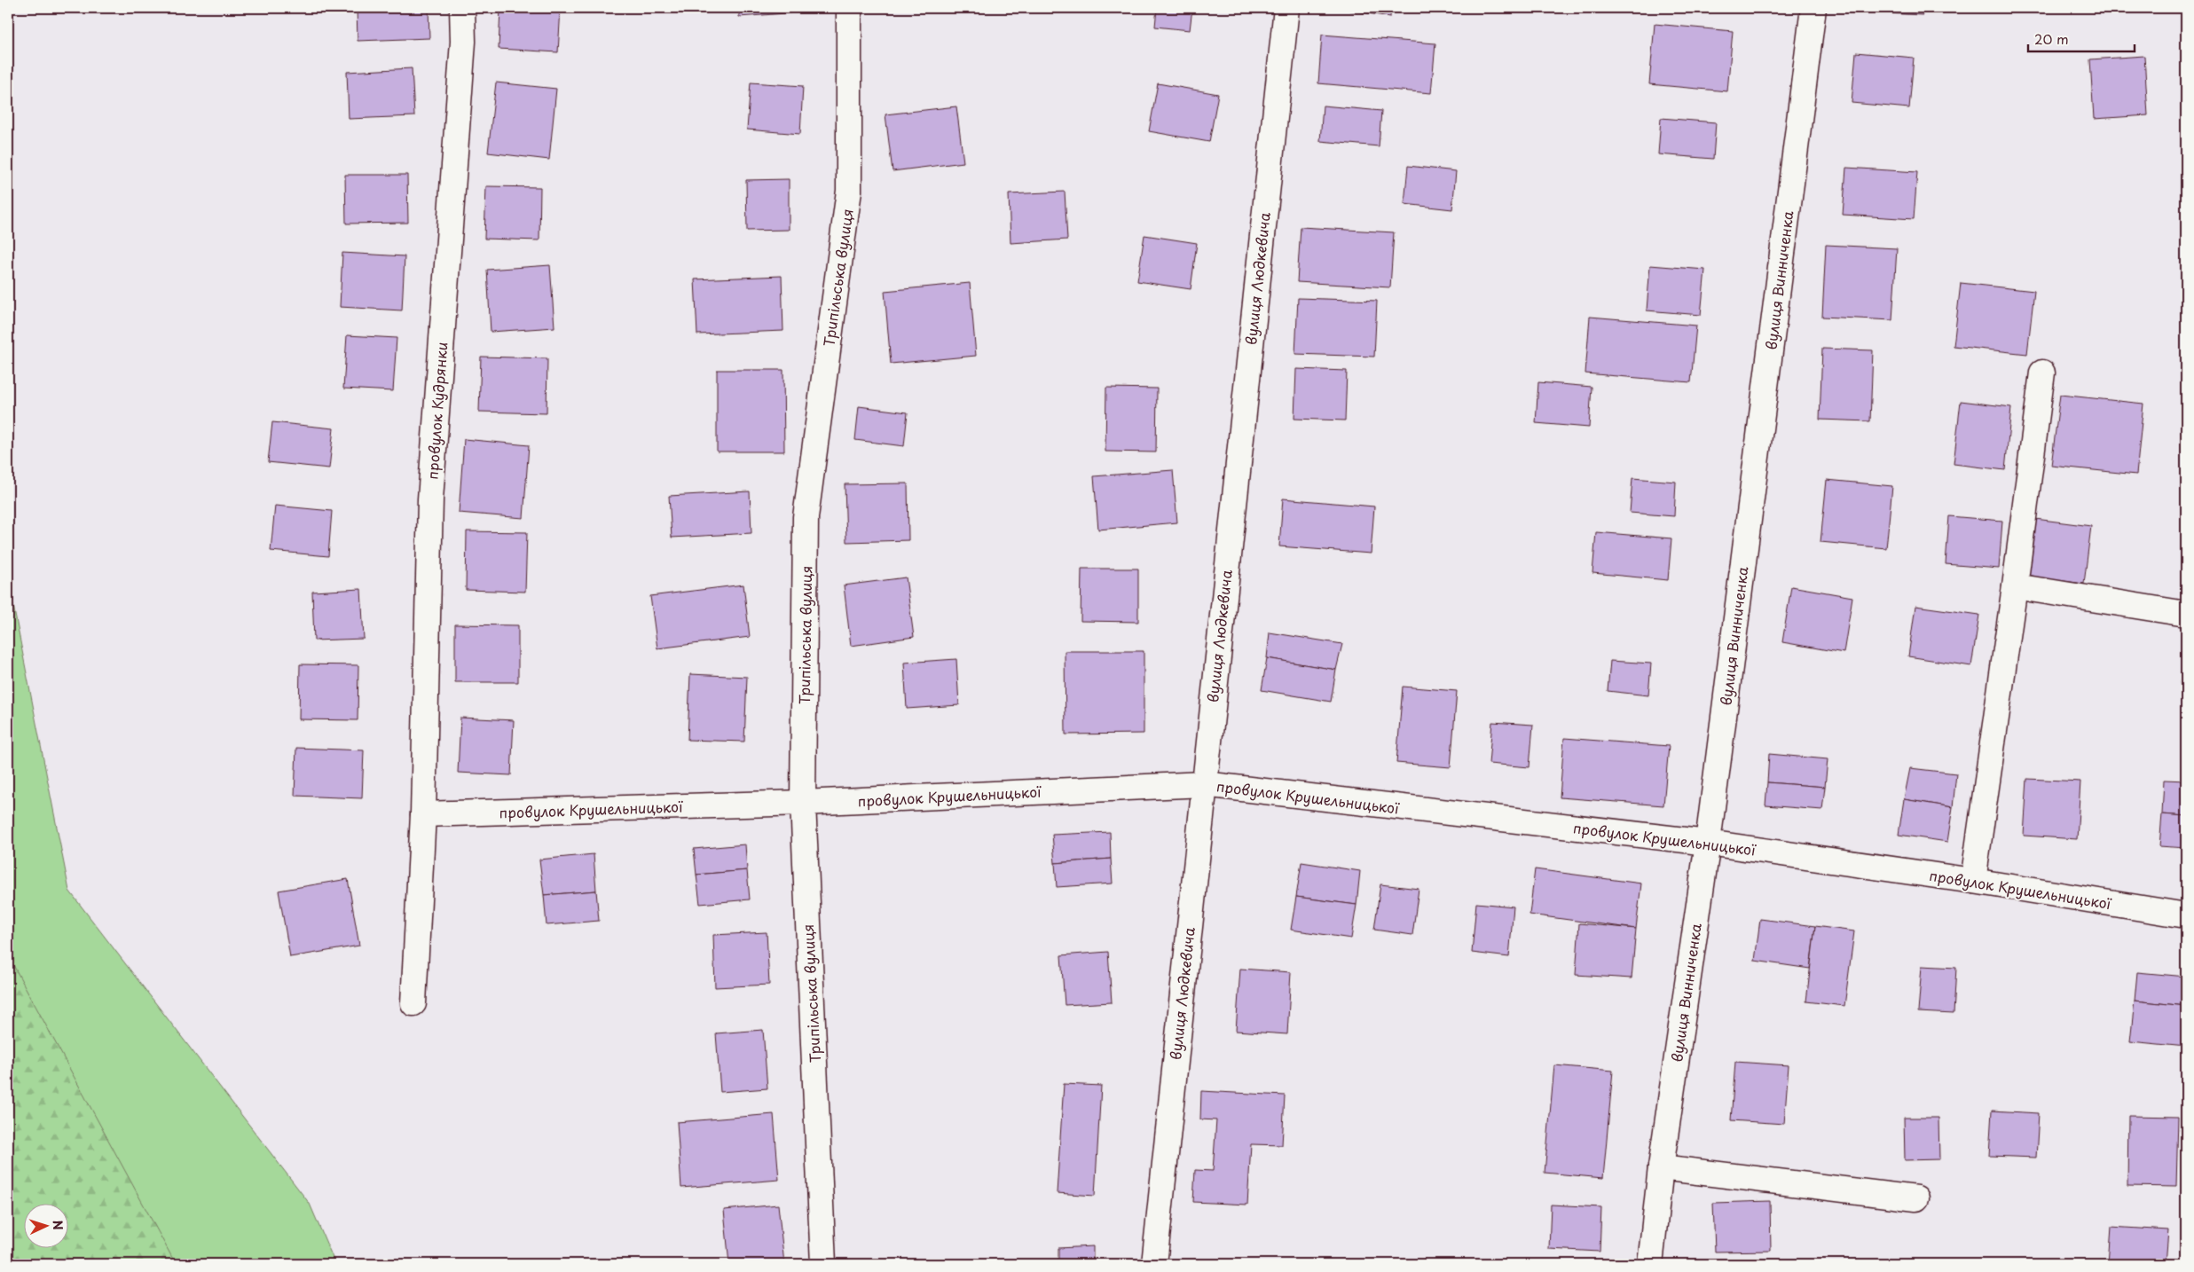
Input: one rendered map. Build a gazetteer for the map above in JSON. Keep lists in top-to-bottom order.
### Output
{
  "streets": {
    "street": [
      "Трипільська вулиця",
      "вулиця Людкевича",
      "вулиця Винниченка",
      "провулок Кудрянки",
      "провулок Крушельницької"
    ]
  },
  "crossings": [
    ["Трипільська вулиця", "провулок Крушельницької"],
    ["вулиця Людкевича", "провулок Крушельницької"],
    ["вулиця Винниченка", "провулок Крушельницької"],
    ["провулок Кудрянки", "провулок Крушельницької"]
  ],
  "scale_bar": "20 m",
  "north": "right"
}
